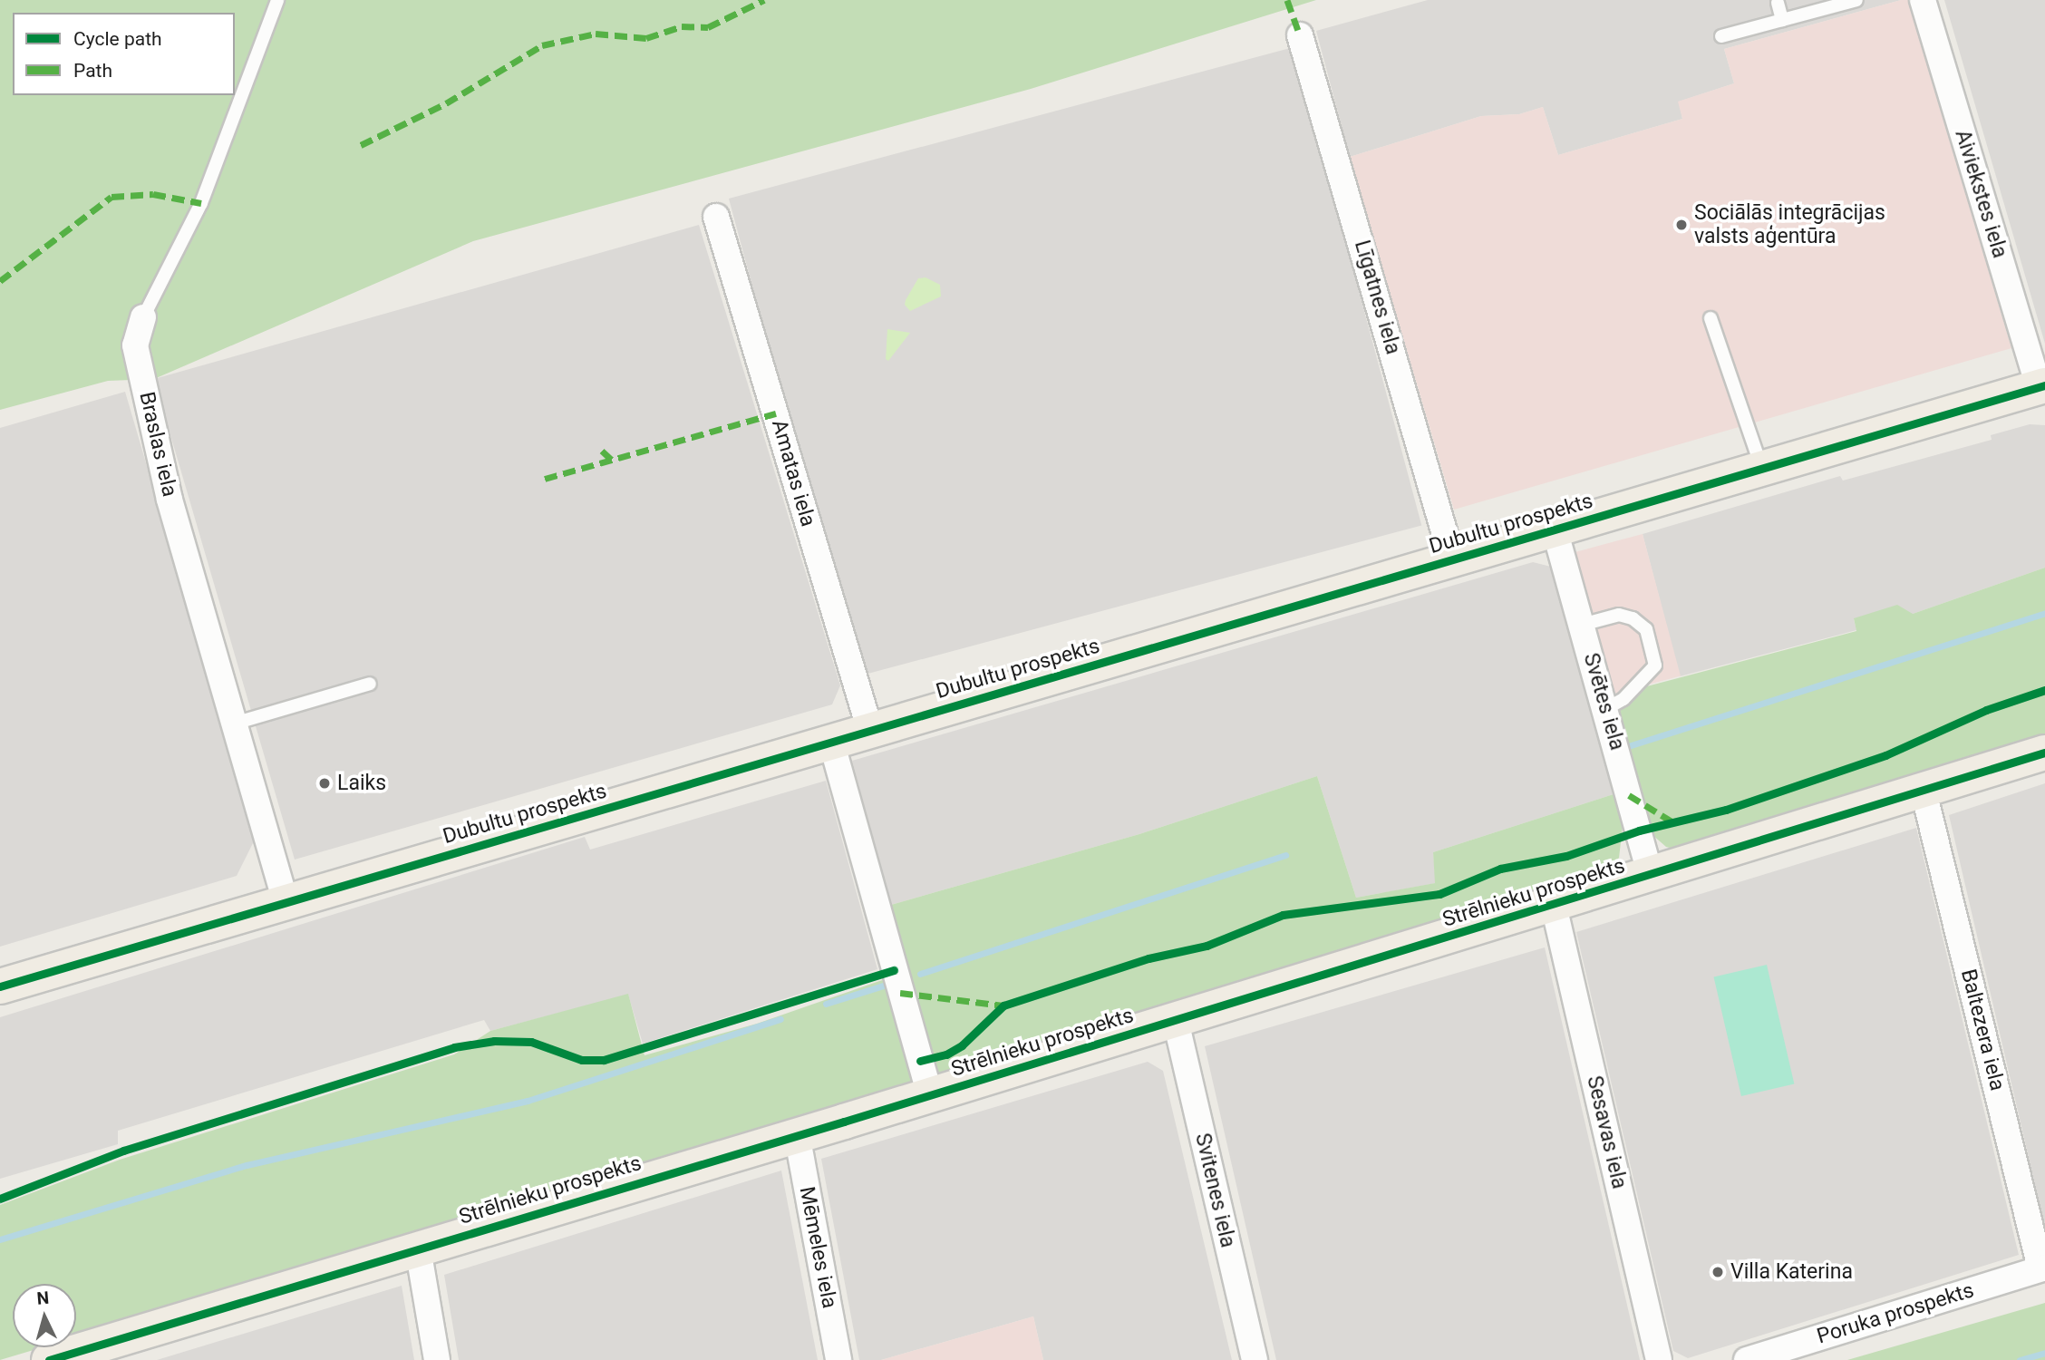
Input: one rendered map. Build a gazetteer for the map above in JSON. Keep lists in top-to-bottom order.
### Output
{
  "streets": {
    "main road": ["Dubultu prospekts", "Strēlnieku prospekts"],
    "street": [
      "Aiviekstes iela",
      "Līgatnes iela",
      "Braslas iela",
      "Amatas iela",
      "Svētes iela",
      "Baltezera iela",
      "Sesavas iela",
      "Svitenes iela",
      "Mēmeles iela",
      "Poruka prospekts"
    ]
  },
  "crossings": [
    ["Aiviekstes iela", "Dubultu prospekts"],
    ["Līgatnes iela", "Dubultu prospekts"],
    ["Braslas iela", "Dubultu prospekts"],
    ["Amatas iela", "Dubultu prospekts"],
    ["Dubultu prospekts", "Svētes iela"],
    ["Svētes iela", "Strēlnieku prospekts"],
    ["Strēlnieku prospekts", "Baltezera iela"],
    ["Strēlnieku prospekts", "Sesavas iela"],
    ["Strēlnieku prospekts", "Svitenes iela"],
    ["Strēlnieku prospekts", "Mēmeles iela"],
    ["Baltezera iela", "Poruka prospekts"]
  ],
  "places": ["Sociālās integrācijas valsts aģentūra", "Laiks", "Villa Katerina"],
  "legend": ["Cycle path", "Path"],
  "north": "top"
}
